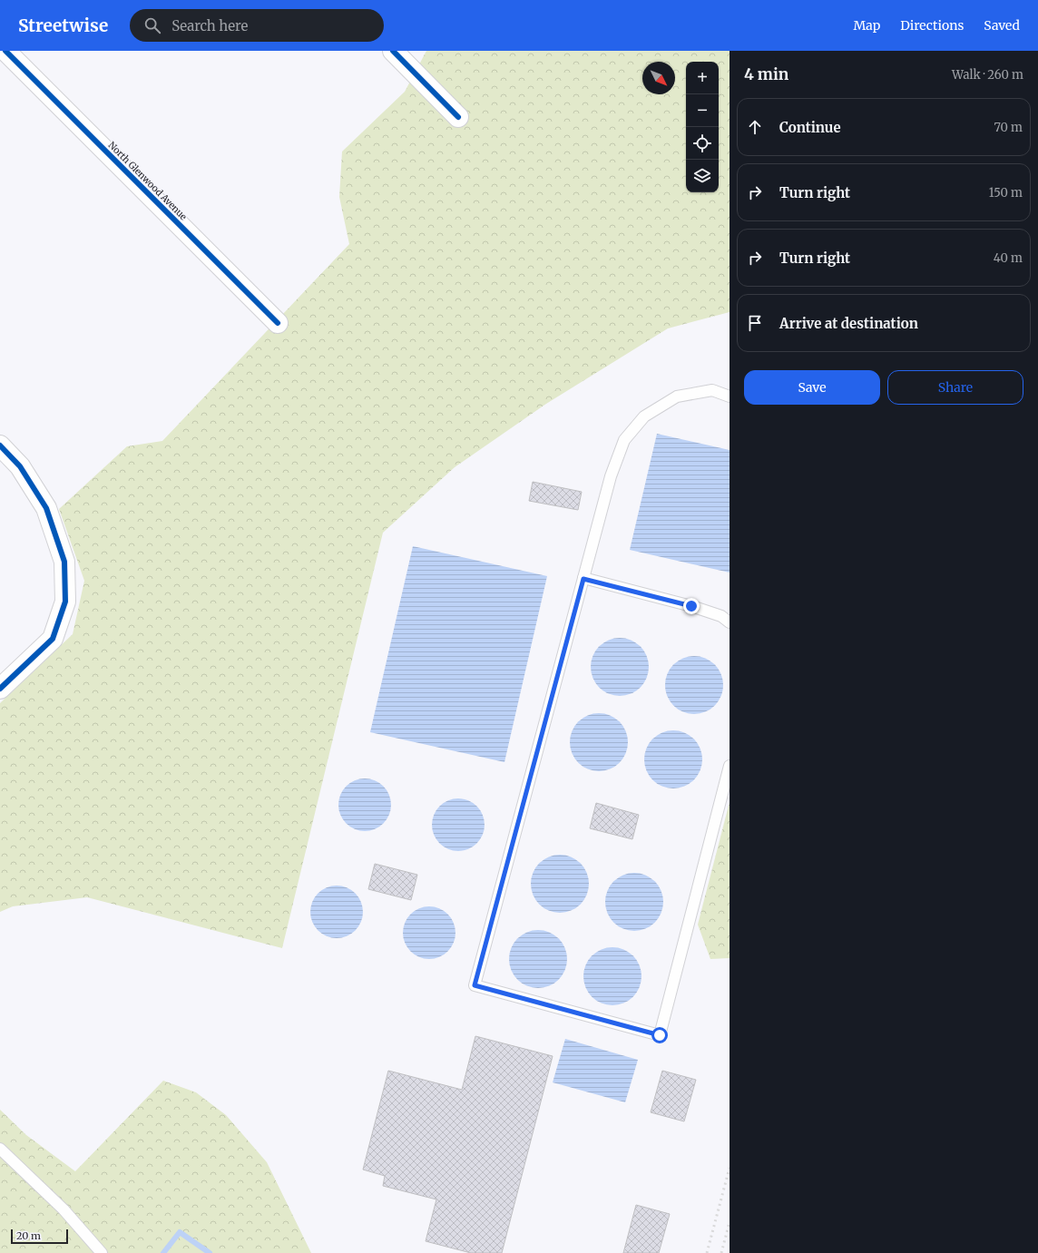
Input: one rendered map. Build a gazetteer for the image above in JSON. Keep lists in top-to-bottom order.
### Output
{
  "streets": {
    "street": ["North Glenwood Avenue"]
  },
  "scale_bar": "20 m",
  "north": "bottom right",
  "page": {
    "header": "Streetwise",
    "search": "Search here",
    "nav": ["Map", "Directions", "Saved"],
    "heading": ["4 min", "Walk · 260 m"],
    "map_buttons": ["+", "−"],
    "list": [
      ["Continue", "70 m"],
      ["Turn right", "150 m"],
      ["Turn right", "40 m"],
      "Arrive at destination"
    ],
    "buttons": ["Save", "Share"],
    "scale": "20 m"
  }
}
